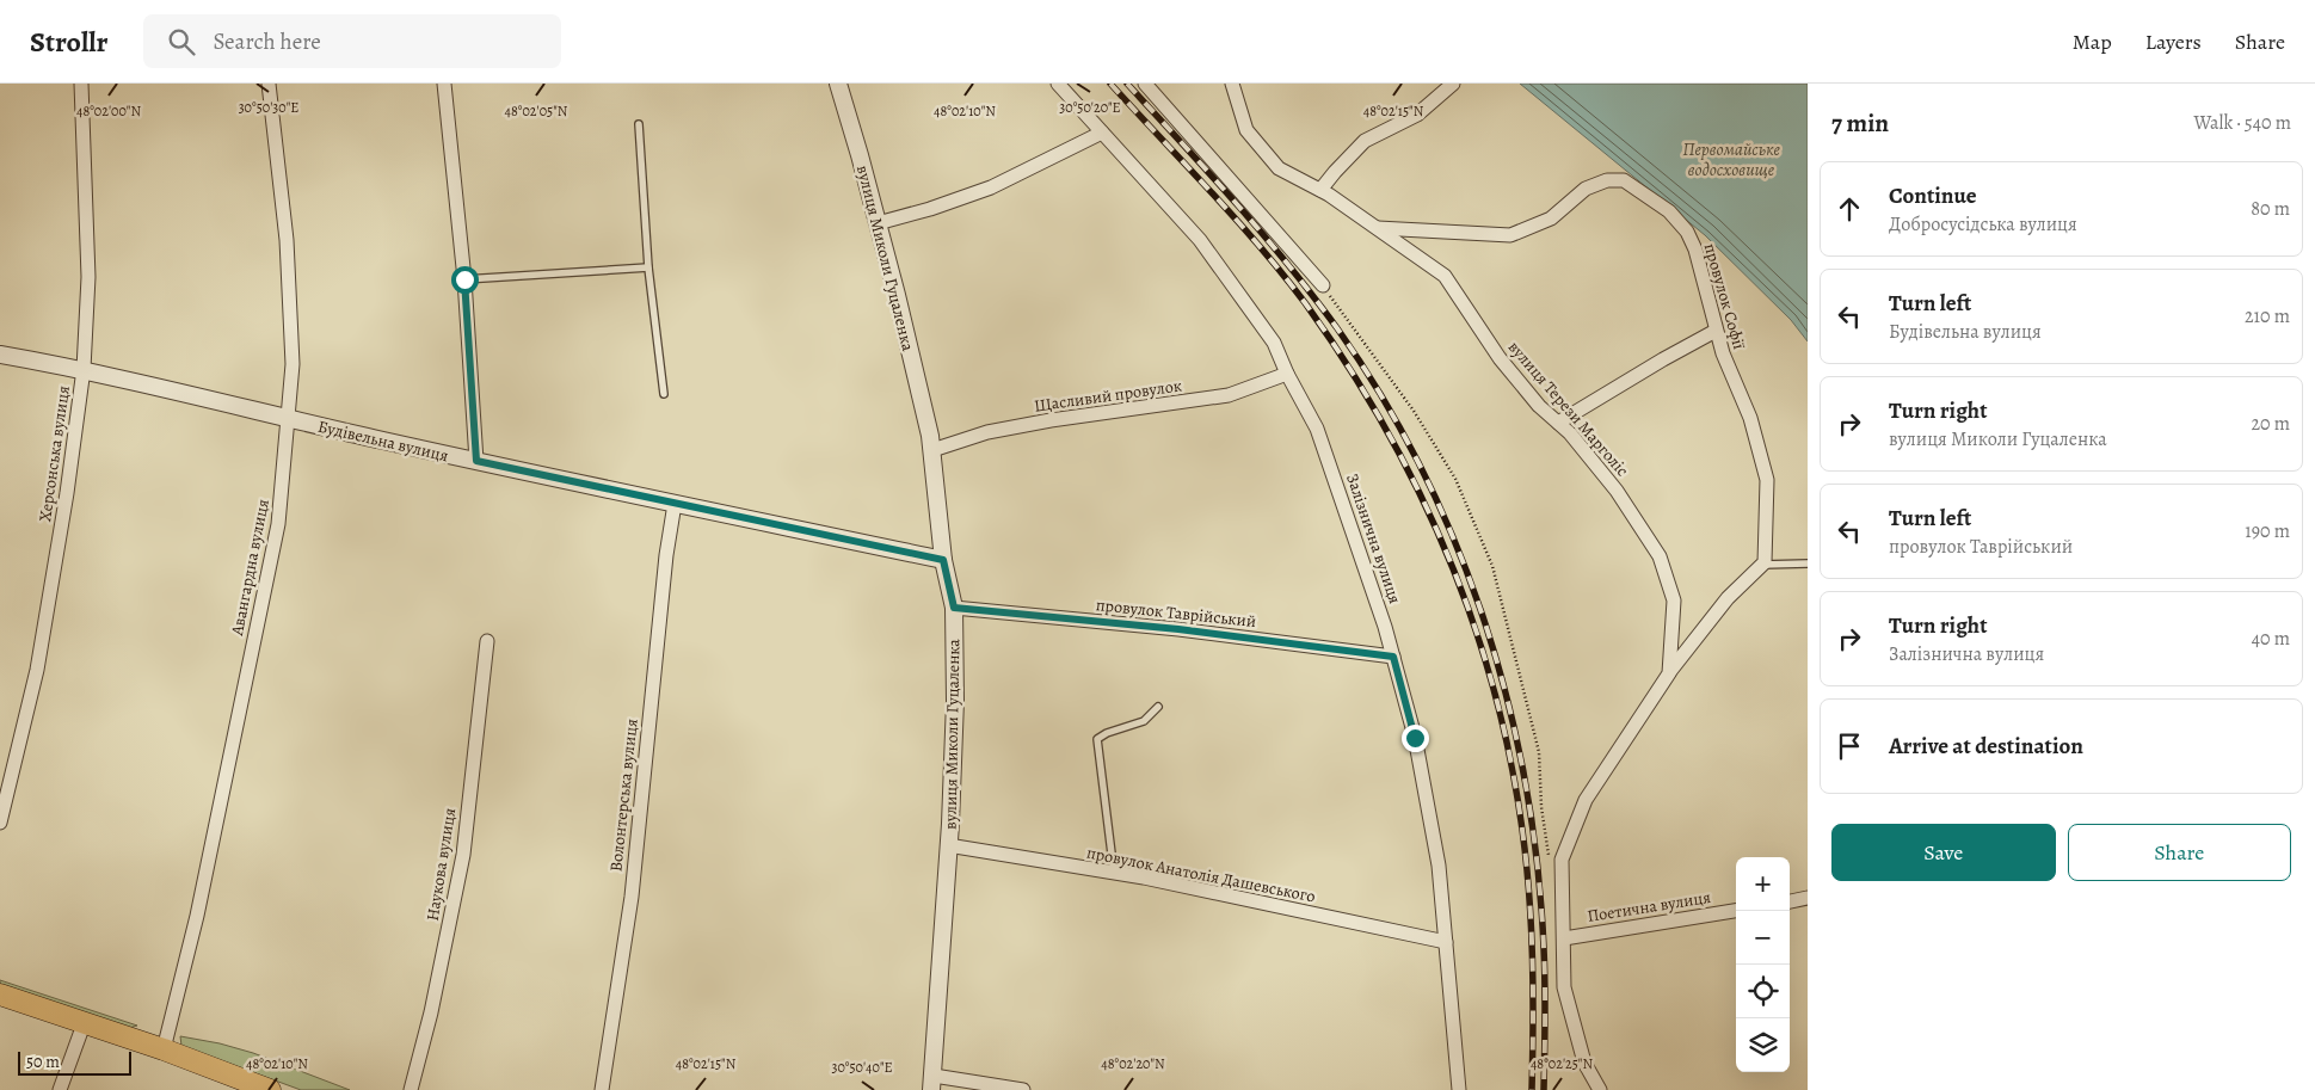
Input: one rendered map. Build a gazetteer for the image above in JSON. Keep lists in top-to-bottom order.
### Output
{
  "streets": {
    "street": [
      "вулиця Миколи Гуцаленка",
      "провулок Софії",
      "Щасливий провулок",
      "вулиця Терези Марголіс",
      "Будівельна вулиця",
      "Херсонська вулиця",
      "Залізнична вулиця",
      "Авангардна вулиця",
      "провулок Таврійський",
      "Волонтерська вулиця",
      "Наукова вулиця",
      "провулок Анатолія Дашевського",
      "Поетична вулиця"
    ]
  },
  "crossings": [
    ["вулиця Миколи Гуцаленка", "Щасливий провулок"],
    ["вулиця Миколи Гуцаленка", "Будівельна вулиця"],
    ["вулиця Миколи Гуцаленка", "провулок Таврійський"],
    ["вулиця Миколи Гуцаленка", "провулок Анатолія Дашевського"],
    ["провулок Софії", "вулиця Терези Марголіс"],
    ["Щасливий провулок", "Залізнична вулиця"],
    ["вулиця Терези Марголіс", "Поетична вулиця"],
    ["Будівельна вулиця", "Херсонська вулиця"],
    ["Будівельна вулиця", "Авангардна вулиця"],
    ["Будівельна вулиця", "Волонтерська вулиця"],
    ["Залізнична вулиця", "провулок Таврійський"],
    ["Залізнична вулиця", "провулок Анатолія Дашевського"]
  ],
  "water": ["Первомайське водосховище"],
  "scale_bar": "50 m",
  "page": {
    "header": "Strollr",
    "search": "Search here",
    "nav": ["Map", "Layers", "Share"],
    "heading": ["7 min", "Walk · 540 m"],
    "list": [
      ["Continue", "Добросусідська вулиця", "80 m"],
      ["Turn left", "Будівельна вулиця", "210 m"],
      ["Turn right", "вулиця Миколи Гуцаленка", "20 m"],
      ["Turn left", "провулок Таврійський", "190 m"],
      ["Turn right", "Залізнична вулиця", "40 m"],
      "Arrive at destination"
    ],
    "buttons": ["Save", "Share"],
    "map_buttons": ["+", "−"],
    "scale": "50 m"
  },
  "coordinates": [
    "30°50'30\"E",
    "30°50'20\"E",
    "48°02'00\"N",
    "48°02'05\"N",
    "48°02'10\"N",
    "48°02'15\"N",
    "48°02'20\"N",
    "48°02'25\"N",
    "30°50'40\"E"
  ]
}
